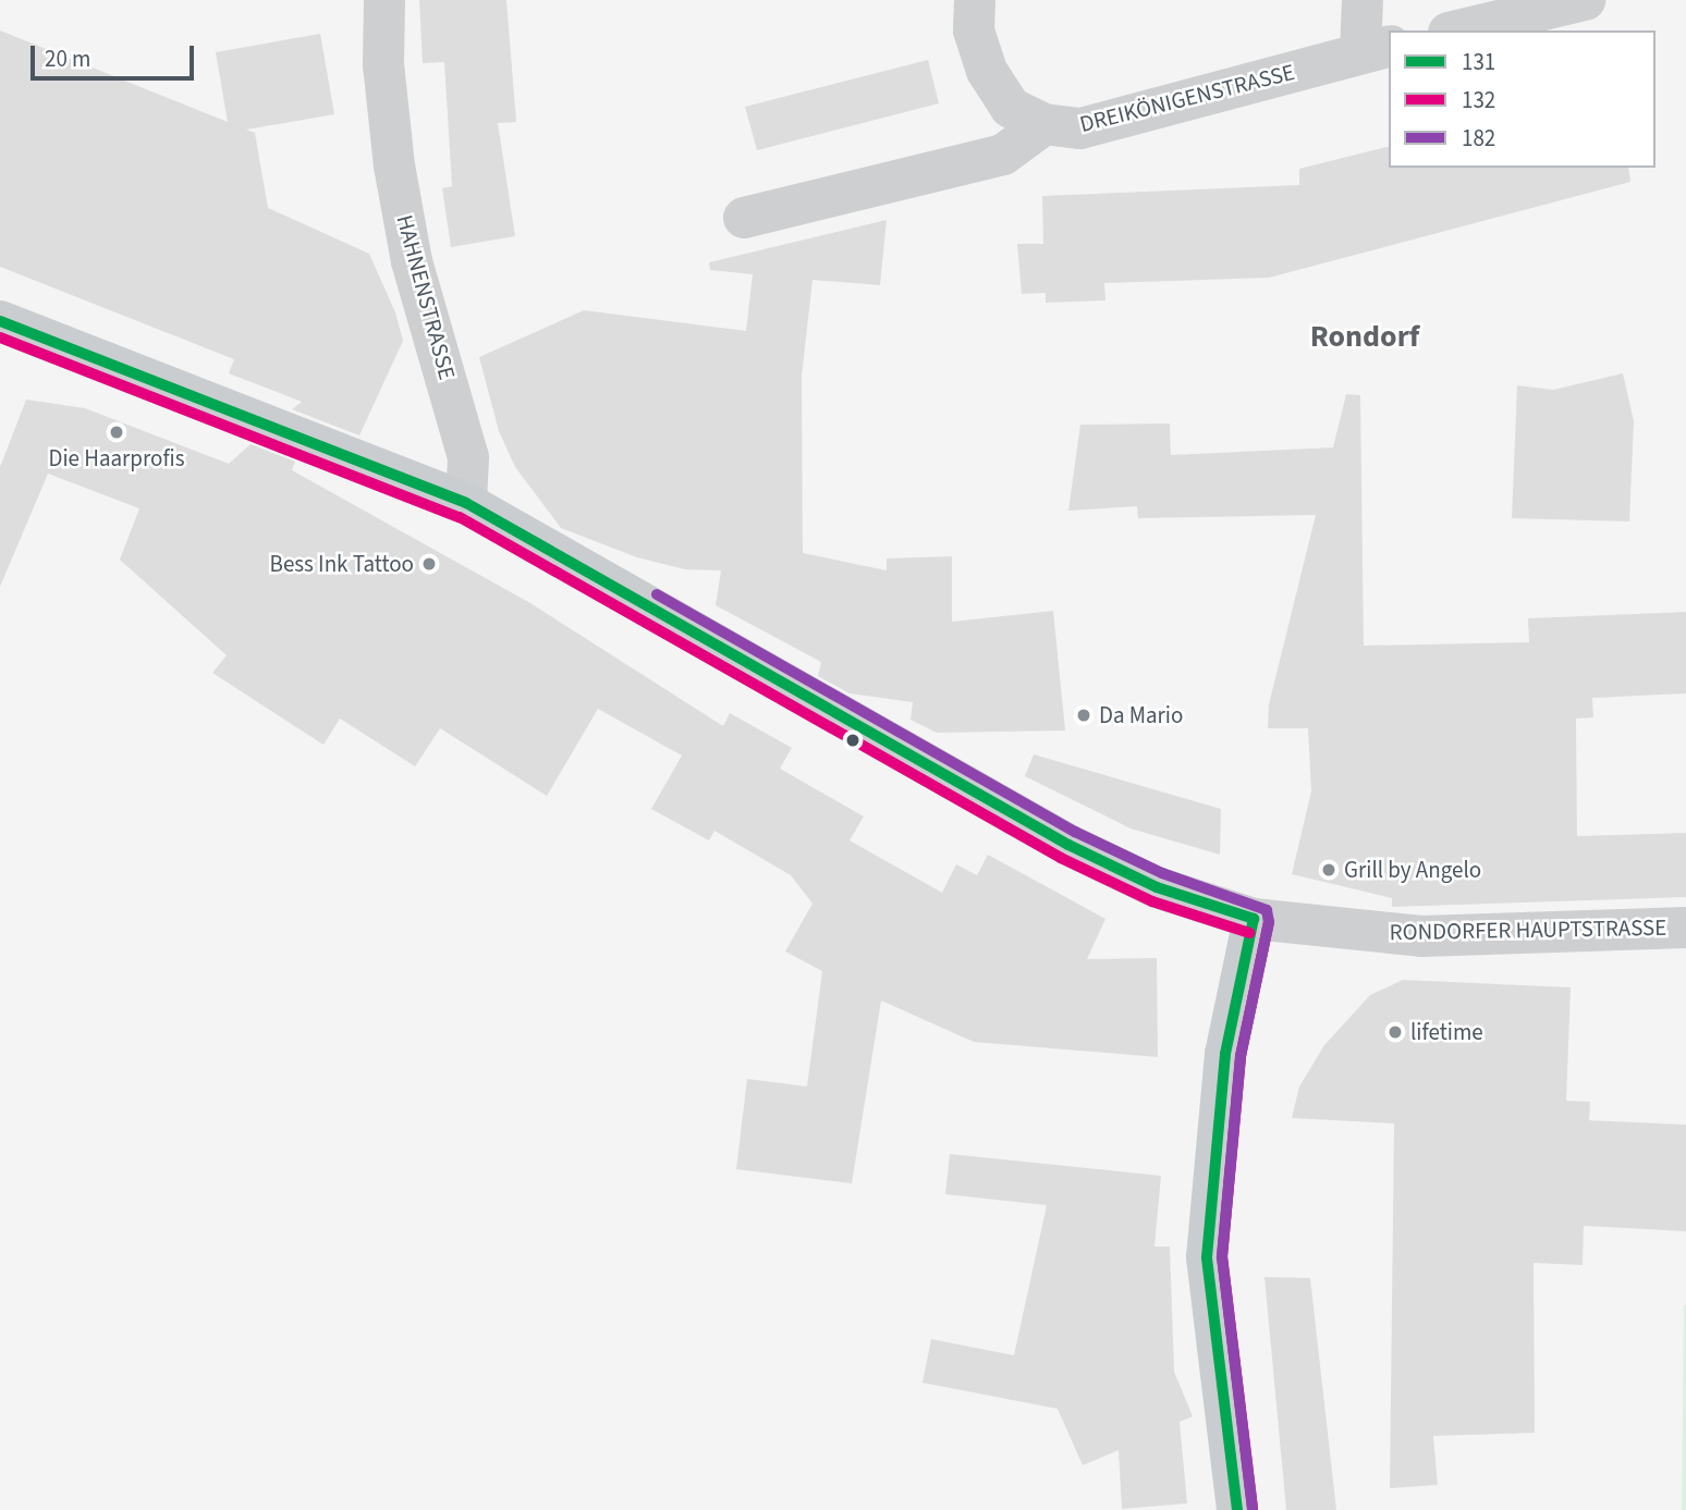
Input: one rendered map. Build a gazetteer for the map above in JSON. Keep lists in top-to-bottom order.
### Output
{
  "streets": {
    "main road": ["RONDORFER HAUPTSTRASSE"],
    "street": ["DREIKÖNIGENSTRASSE", "HAHNENSTRASSE"]
  },
  "crossings": [
    ["HAHNENSTRASSE", "RONDORFER HAUPTSTRASSE"]
  ],
  "districts": ["Rondorf"],
  "places": [
    "Die Haarprofis",
    "Bess Ink Tattoo",
    "Da Mario",
    "Grill by Angelo",
    "lifetime"
  ],
  "lines": ["transit line 131", "transit line 132", "transit line 182"],
  "legend": ["131", "132", "182"],
  "scale_bar": "20 m"
}
